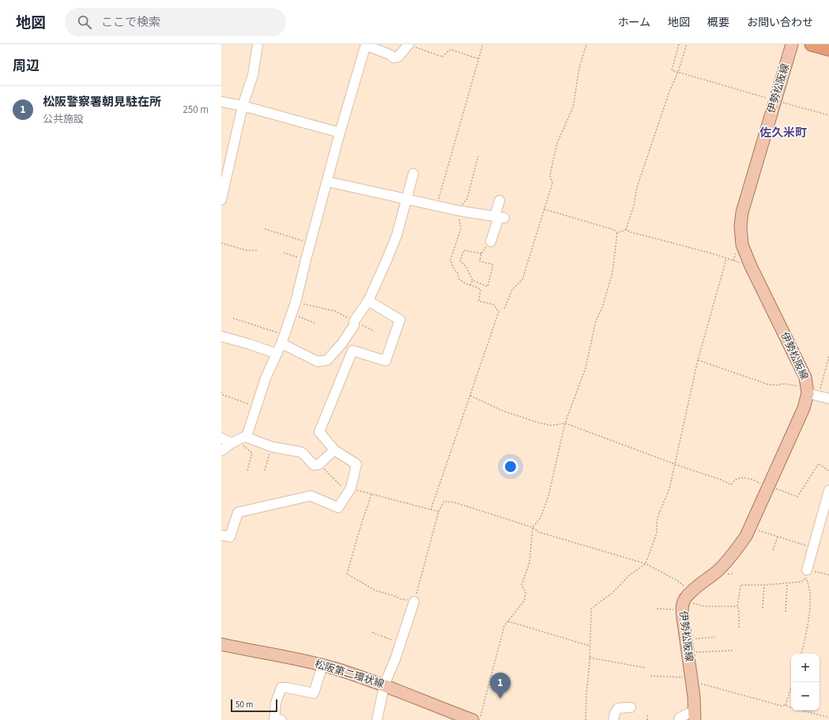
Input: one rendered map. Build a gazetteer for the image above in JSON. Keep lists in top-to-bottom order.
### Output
{
  "streets": {
    "main road": ["伊勢松阪線", "松阪第二環状線"]
  },
  "districts": ["佐久米町"],
  "scale_bar": "50 m",
  "page": {
    "header": "地図",
    "search": "ここで検索",
    "nav": [
      "ホーム",
      "地図",
      "概要",
      "お問い合わせ"
    ],
    "heading": "周辺",
    "list": [
      {
        "mark": "1",
        "name": "松阪警察署朝見駐在所",
        "note": "公共施設",
        "value": "250 m"
      }
    ],
    "map_buttons": ["+", "−"],
    "pins": "1",
    "scale": "50 m"
  }
}
